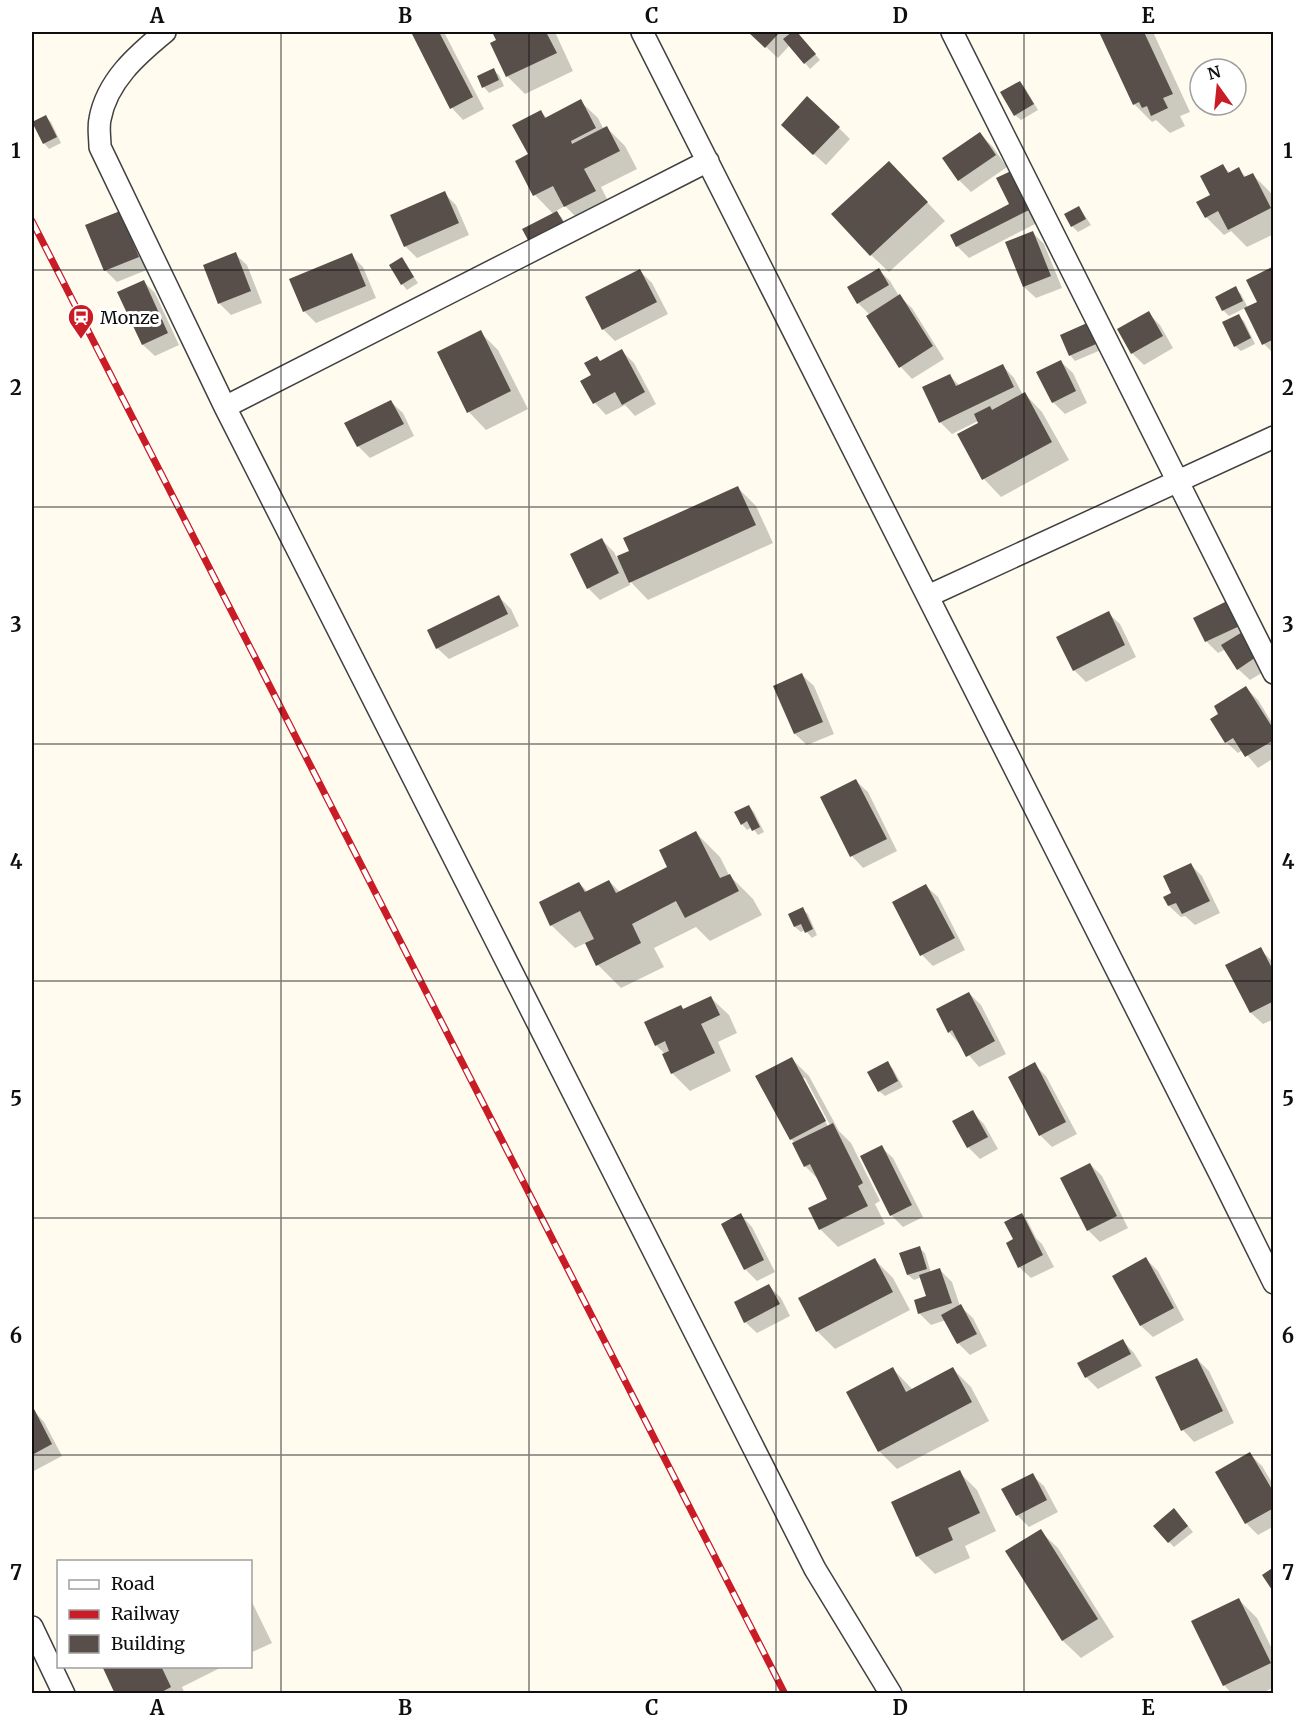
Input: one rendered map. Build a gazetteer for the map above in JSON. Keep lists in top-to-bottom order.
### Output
{
  "places": {
    "station": ["Monze"]
  },
  "legend": ["Road", "Railway", "Building"],
  "north": "top",
  "grid": {
    "columns": [
      "A",
      "B",
      "C",
      "D",
      "E"
    ],
    "rows": [
      "1",
      "2",
      "3",
      "4",
      "5",
      "6",
      "7"
    ]
  }
}
